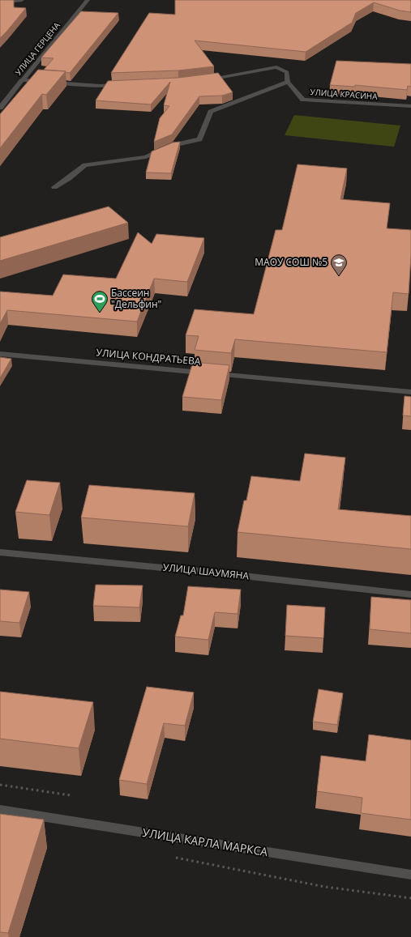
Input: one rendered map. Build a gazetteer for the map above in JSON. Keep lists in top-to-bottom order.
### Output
{
  "streets": {
    "street": [
      "УЛИЦА ГЕРЦЕНА",
      "УЛИЦА КРАСИНА",
      "УЛИЦА КОНДРАТЬЕВА",
      "УЛИЦА ШАУМЯНА",
      "УЛИЦА КАРЛА МАРКСА"
    ]
  },
  "places": {
    "school or university": ["МАОУ СОШ №5"],
    "sports": ["Бассеин \"Дельфин\""]
  }
}
